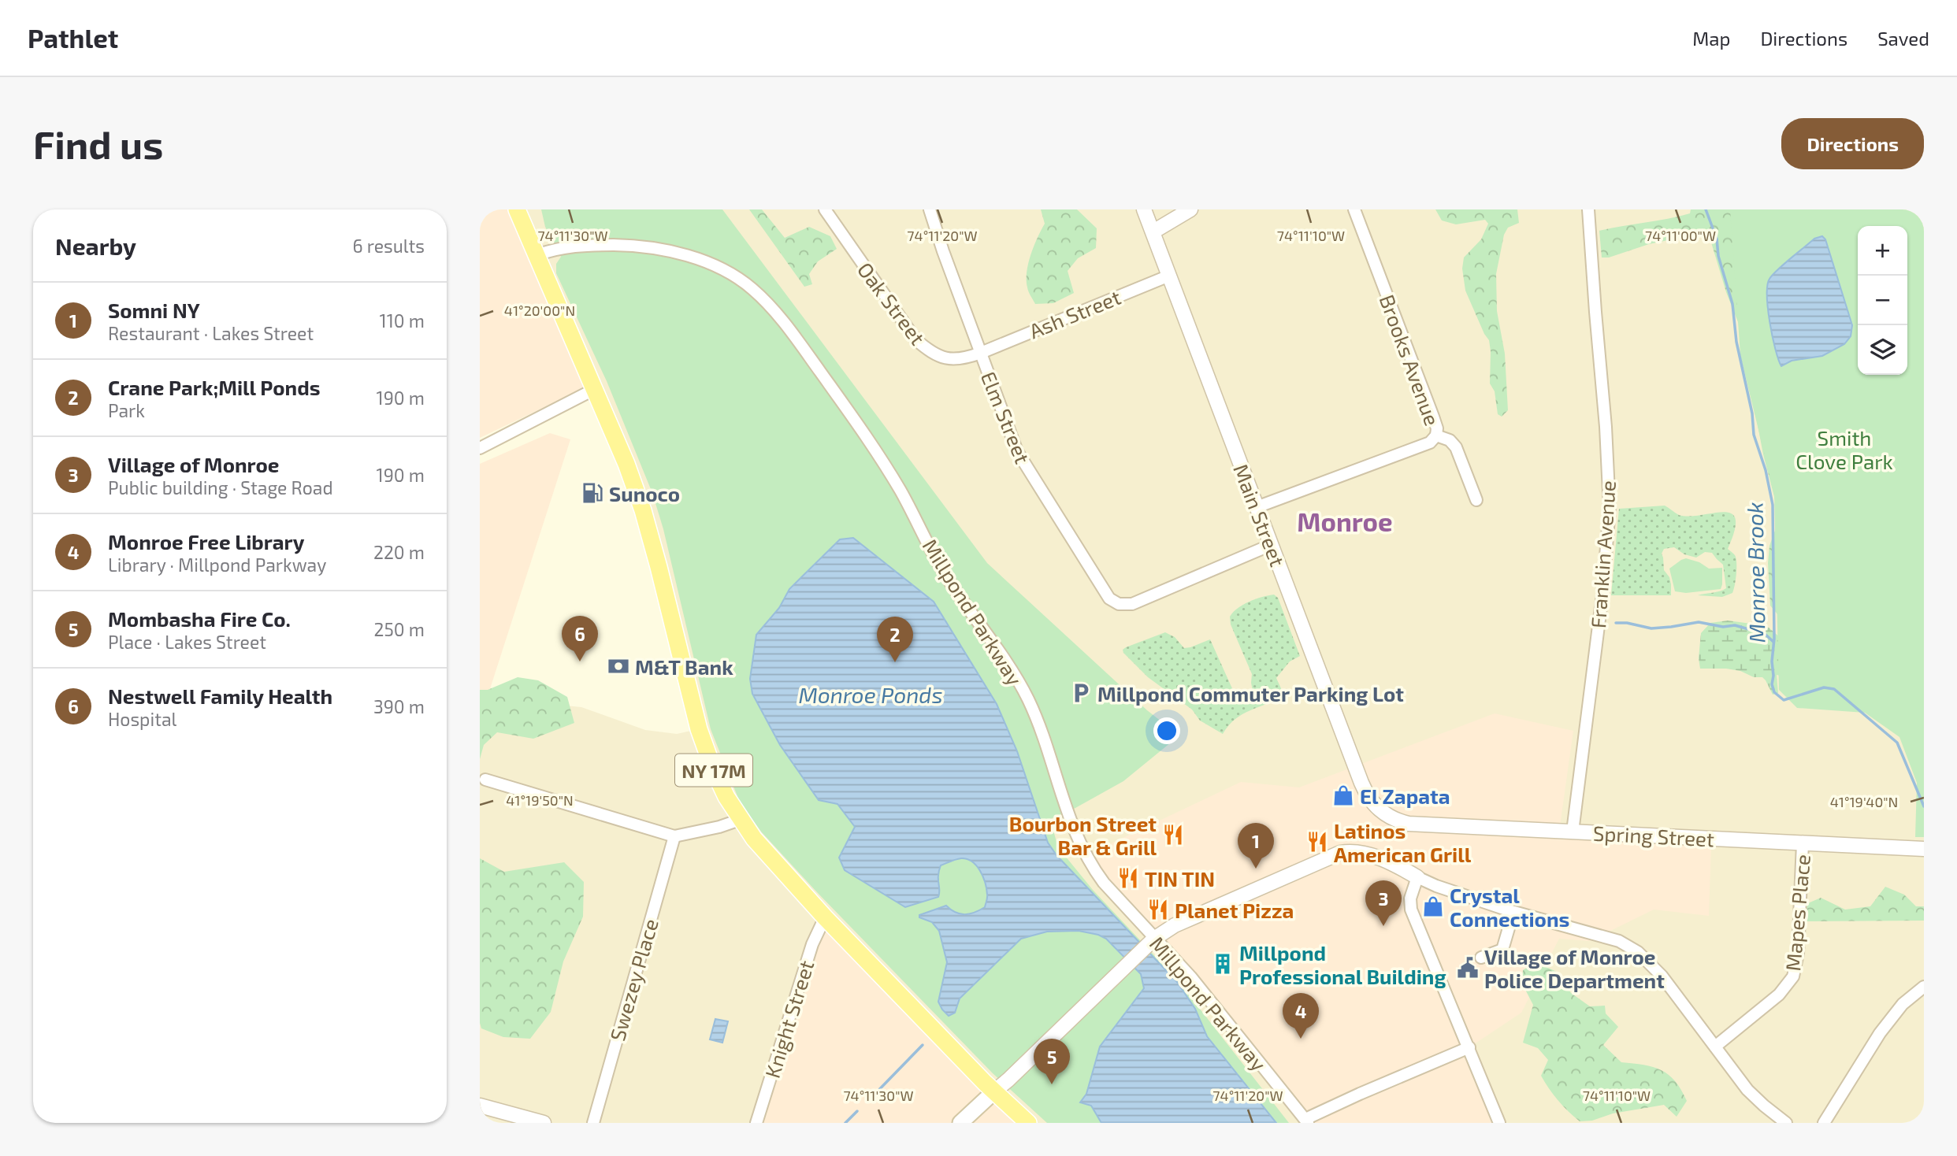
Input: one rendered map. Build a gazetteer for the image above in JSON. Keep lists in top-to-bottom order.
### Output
{
  "streets": {
    "main road": ["NY 17M"],
    "street": [
      "Oak Street",
      "Ash Street",
      "Brooks Avenue",
      "Elm Street",
      "Main Street",
      "Franklin Avenue",
      "Millpond Parkway",
      "Spring Street",
      "Mapes Place",
      "Swezey Place",
      "Knight Street"
    ]
  },
  "crossings": [
    ["Oak Street", "Ash Street"],
    ["Oak Street", "Elm Street"],
    ["Ash Street", "Elm Street"],
    ["Ash Street", "Main Street"],
    ["Elm Street", "Main Street"],
    ["Main Street", "Spring Street"],
    ["Franklin Avenue", "Spring Street"],
    ["Millpond Parkway", "NY 17M"],
    ["NY 17M", "Knight Street"],
    ["Spring Street", "Mapes Place"]
  ],
  "districts": ["Monroe"],
  "water": ["Monroe Brook", "Monroe Ponds"],
  "parks": ["Smith Clove Park"],
  "places": {
    "fuel station": ["Sunoco"],
    "bank": ["M&T Bank"],
    "parking": ["Millpond Commuter Parking Lot"],
    "shop": ["El Zapata", "Crystal Connections"],
    "restaurant": [
      "Bourbon Street Bar & Grill",
      "Latinos American Grill",
      "TIN TIN",
      "Planet Pizza"
    ],
    "building": ["Millpond Professional Building"],
    "public building": ["Village of Monroe Police Department"]
  },
  "page": {
    "header": "Pathlet",
    "nav": ["Map", "Directions", "Saved"],
    "buttons": "Directions",
    "title": "Find us",
    "heading": ["Nearby", "6 results"],
    "map_buttons": ["+", "−"],
    "list": [
      {
        "mark": "1",
        "name": "Somni NY",
        "note": "Restaurant · Lakes Street",
        "value": "110 m"
      },
      {
        "mark": "2",
        "name": "Crane Park;Mill Ponds",
        "note": "Park",
        "value": "190 m"
      },
      {
        "mark": "3",
        "name": "Village of Monroe",
        "note": "Public building · Stage Road",
        "value": "190 m"
      },
      {
        "mark": "4",
        "name": "Monroe Free Library",
        "note": "Library · Millpond Parkway",
        "value": "220 m"
      },
      {
        "mark": "5",
        "name": "Mombasha Fire Co.",
        "note": "Place · Lakes Street",
        "value": "250 m"
      },
      {
        "mark": "6",
        "name": "Nestwell Family Health",
        "note": "Hospital",
        "value": "390 m"
      }
    ],
    "pins": [
      "6",
      "2",
      "1",
      "3",
      "4",
      "5"
    ]
  },
  "coordinates": [
    "74°11'30\"W",
    "74°11'20\"W",
    "74°11'10\"W",
    "74°11'00\"W",
    "41°20'00\"N",
    "41°19'50\"N",
    "41°19'40\"N"
  ]
}
